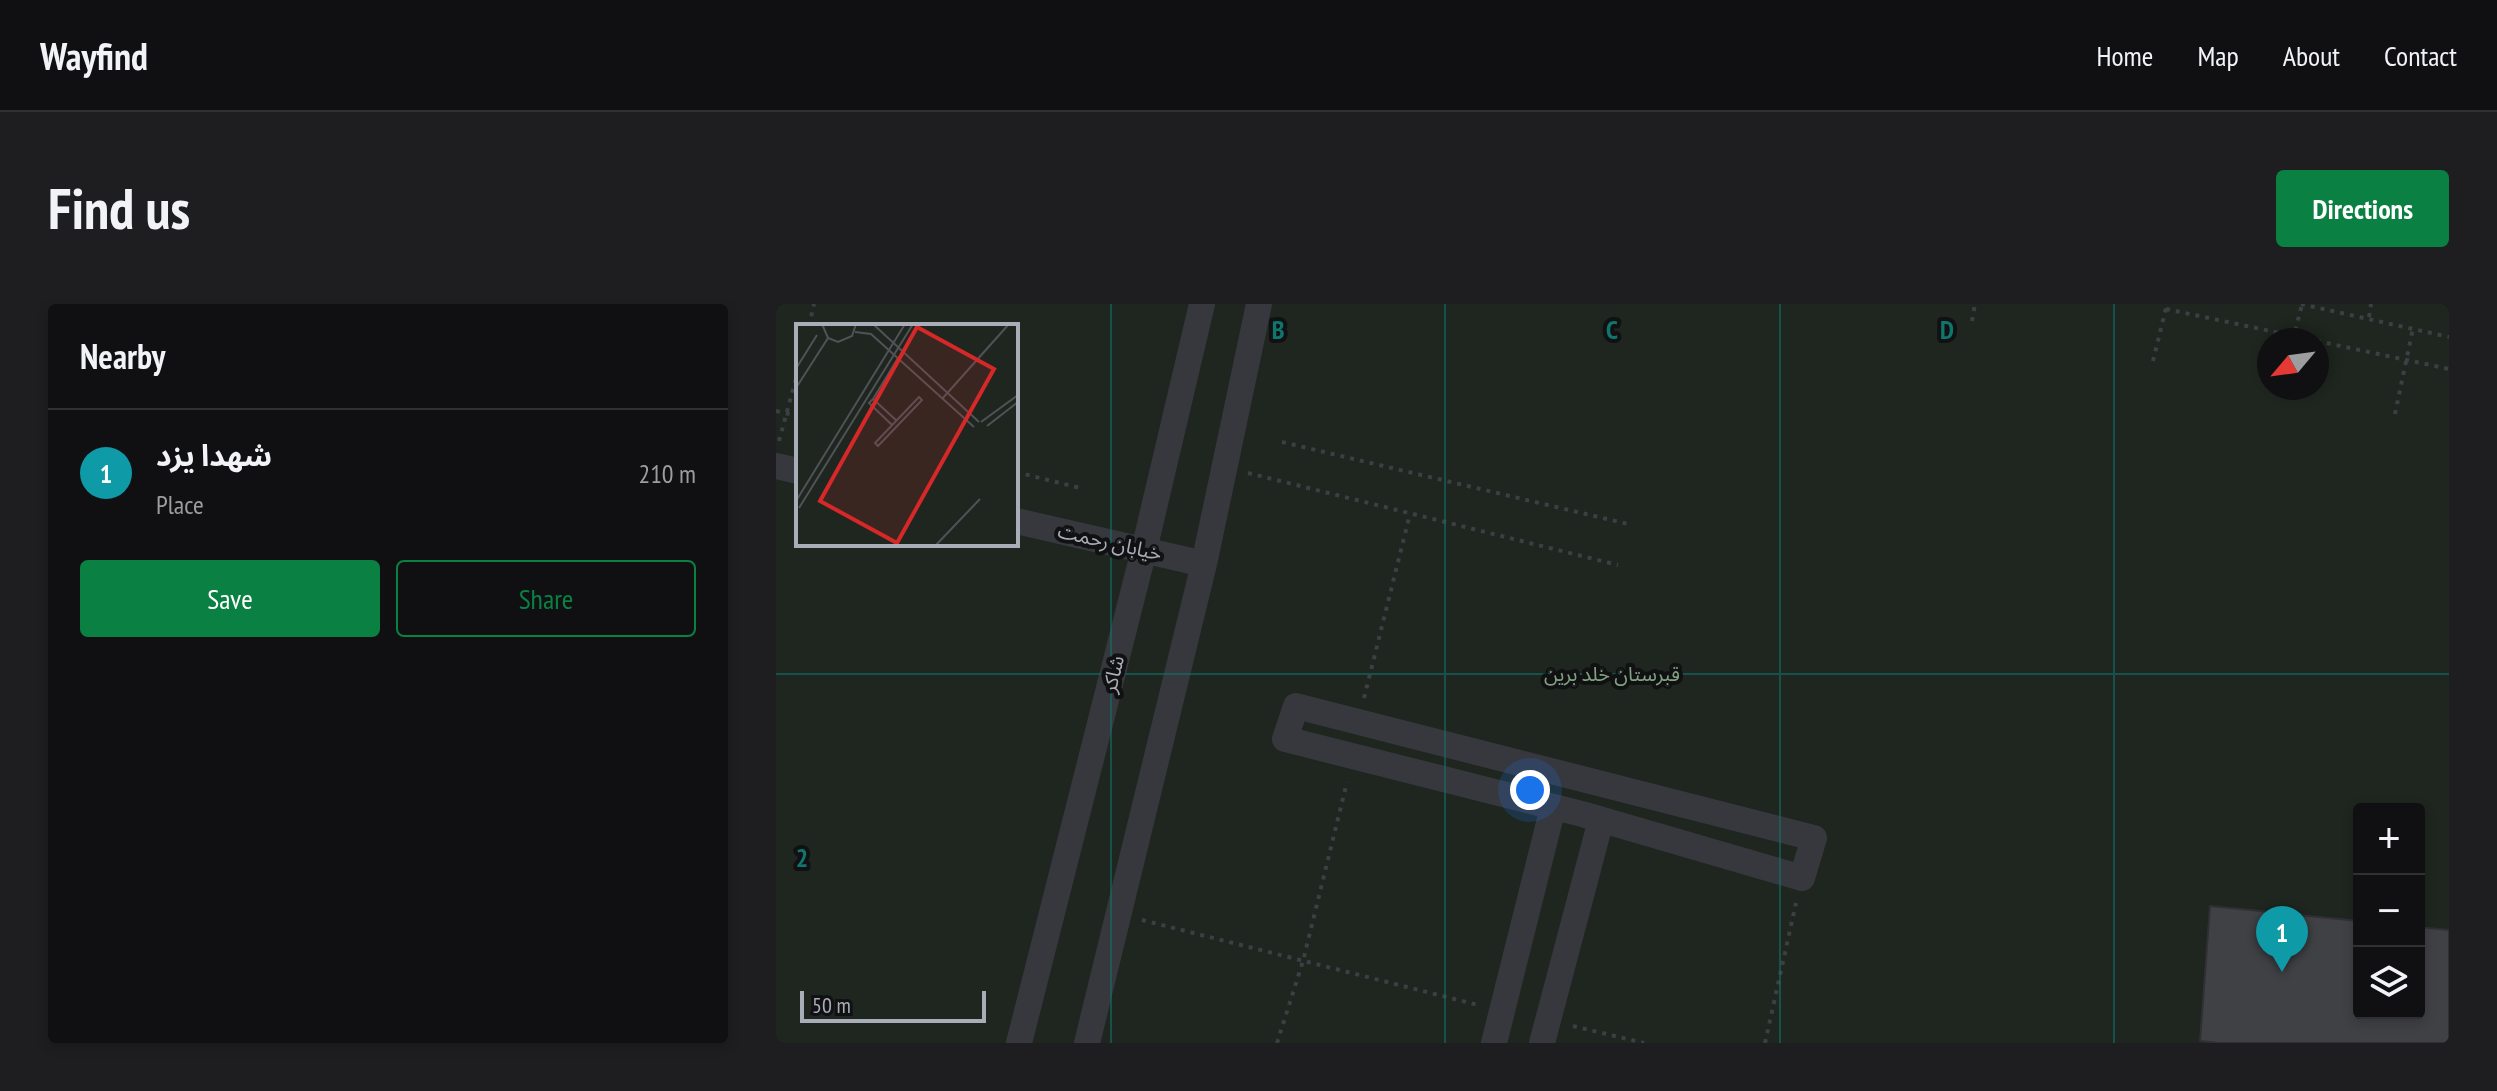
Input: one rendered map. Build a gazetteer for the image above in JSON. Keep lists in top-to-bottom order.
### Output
{
  "streets": {
    "lane": ["خیابان رحمت", "شاکر"]
  },
  "crossings": [
    ["خیابان رحمت", "شاکر"]
  ],
  "parks": ["قبرستان خلد برین"],
  "scale_bar": "50 m",
  "north": "bottom left",
  "page": {
    "header": "Wayfind",
    "nav": [
      "Home",
      "Map",
      "About",
      "Contact"
    ],
    "buttons": [
      "Directions",
      ["Save", "Share"]
    ],
    "title": "Find us",
    "heading": "Nearby",
    "list": [
      {
        "mark": "1",
        "name": "شهدا یزد",
        "note": "Place",
        "value": "210 m"
      }
    ],
    "map_buttons": ["+", "−"],
    "pins": "1",
    "scale": "50 m"
  },
  "grid": {
    "columns": ["B", "C", "D"],
    "rows": ["2"]
  }
}
